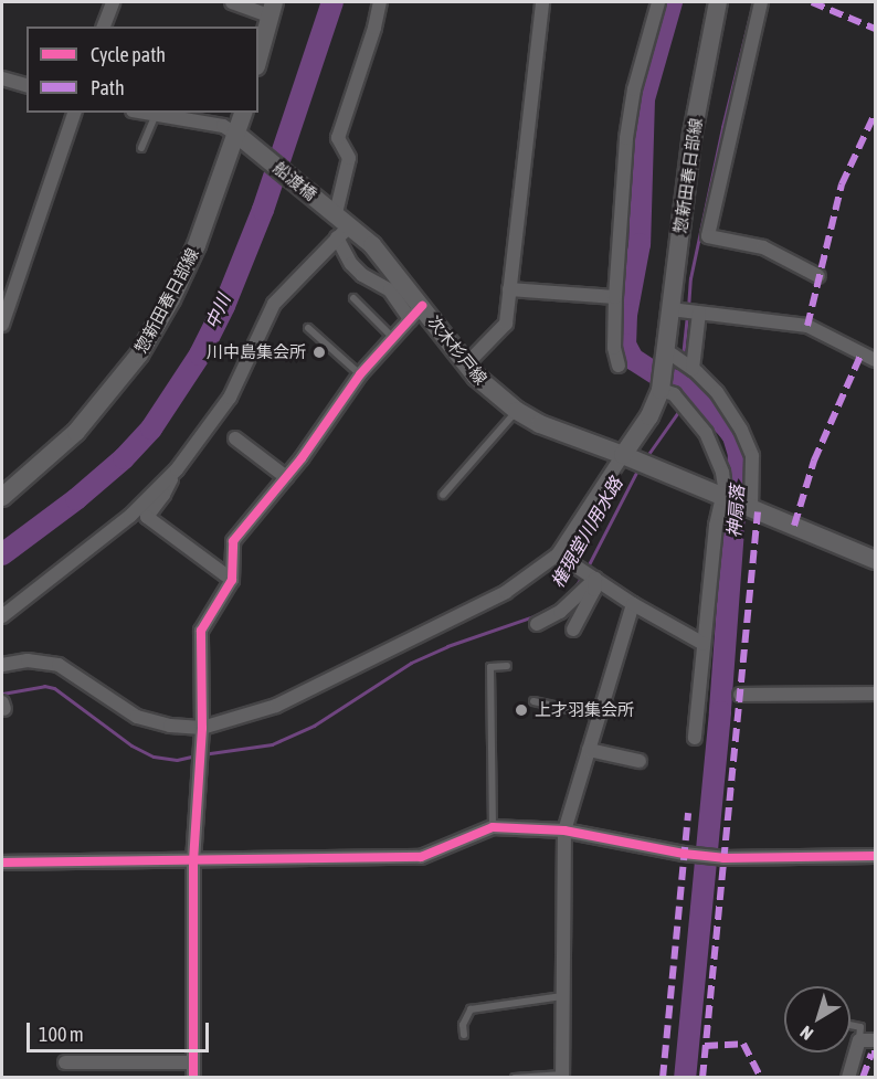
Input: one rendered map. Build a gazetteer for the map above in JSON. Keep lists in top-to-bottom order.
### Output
{
  "streets": {
    "main road": ["惣新田春日部線", "船渡橋", "次木杉戸線"]
  },
  "crossings": [
    ["惣新田春日部線", "船渡橋"],
    ["船渡橋", "次木杉戸線"]
  ],
  "water": ["中川", "神扇落", "権現堂川用水路"],
  "places": ["川中島集会所", "上才羽集会所"],
  "legend": ["Cycle path", "Path"],
  "scale_bar": "100 m",
  "north": "bottom left"
}
